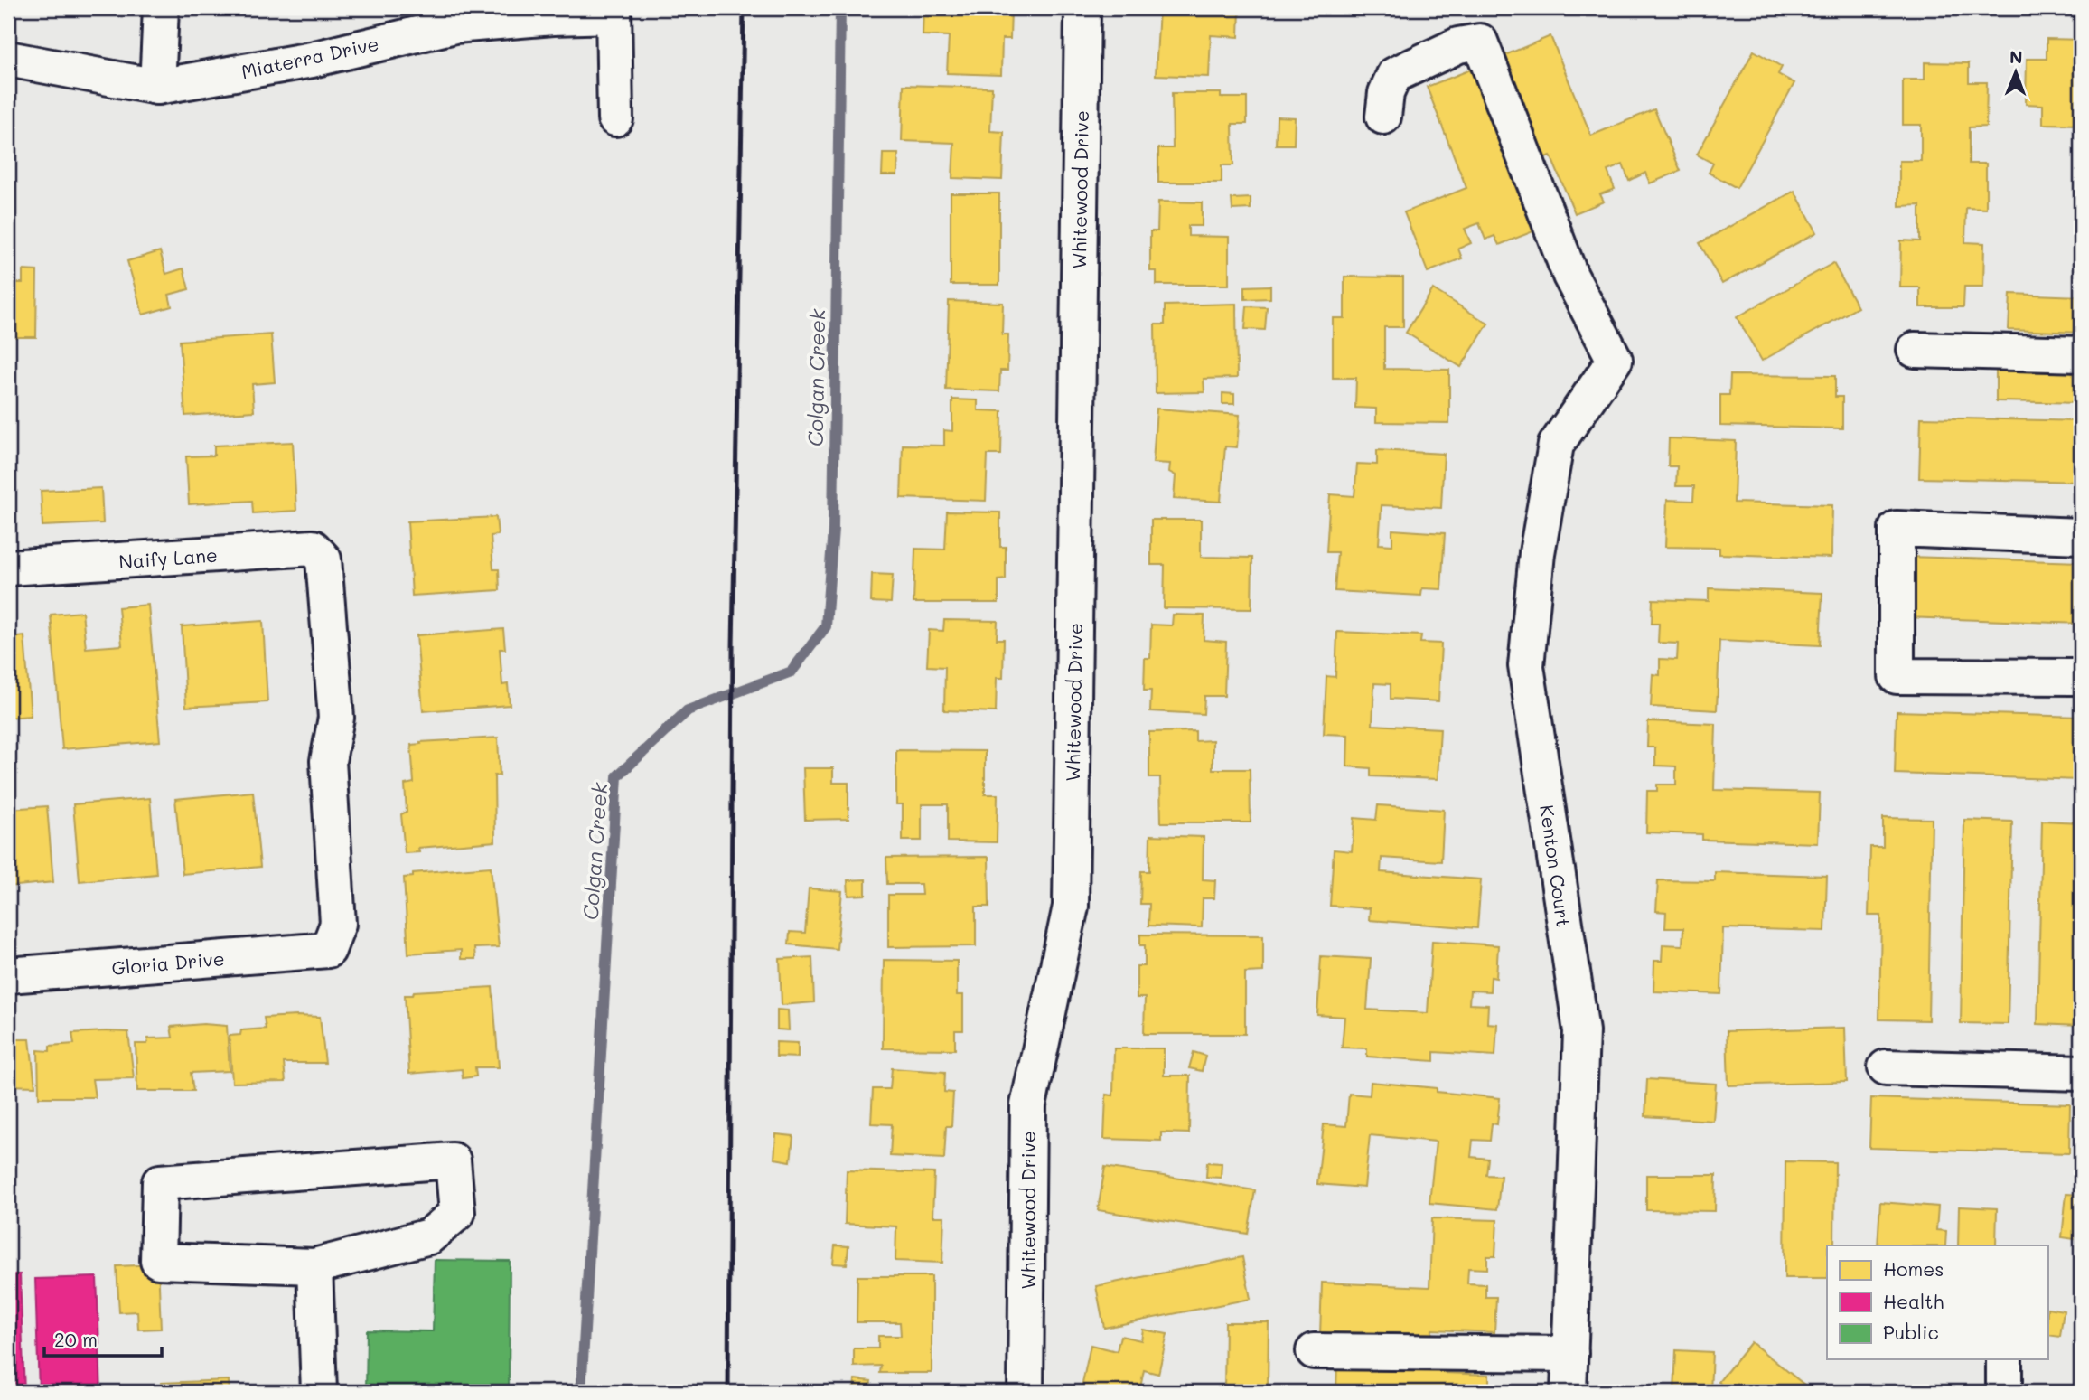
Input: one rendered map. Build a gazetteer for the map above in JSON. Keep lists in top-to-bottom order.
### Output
{
  "streets": {
    "street": [
      "Miaterra Drive",
      "Whitewood Drive",
      "Naify Lane",
      "Kenton Court",
      "Gloria Drive"
    ]
  },
  "crossings": [
    ["Naify Lane", "Gloria Drive"]
  ],
  "water": ["Colgan Creek"],
  "legend": ["Homes", "Health", "Public"],
  "scale_bar": "20 m",
  "north": "top"
}
